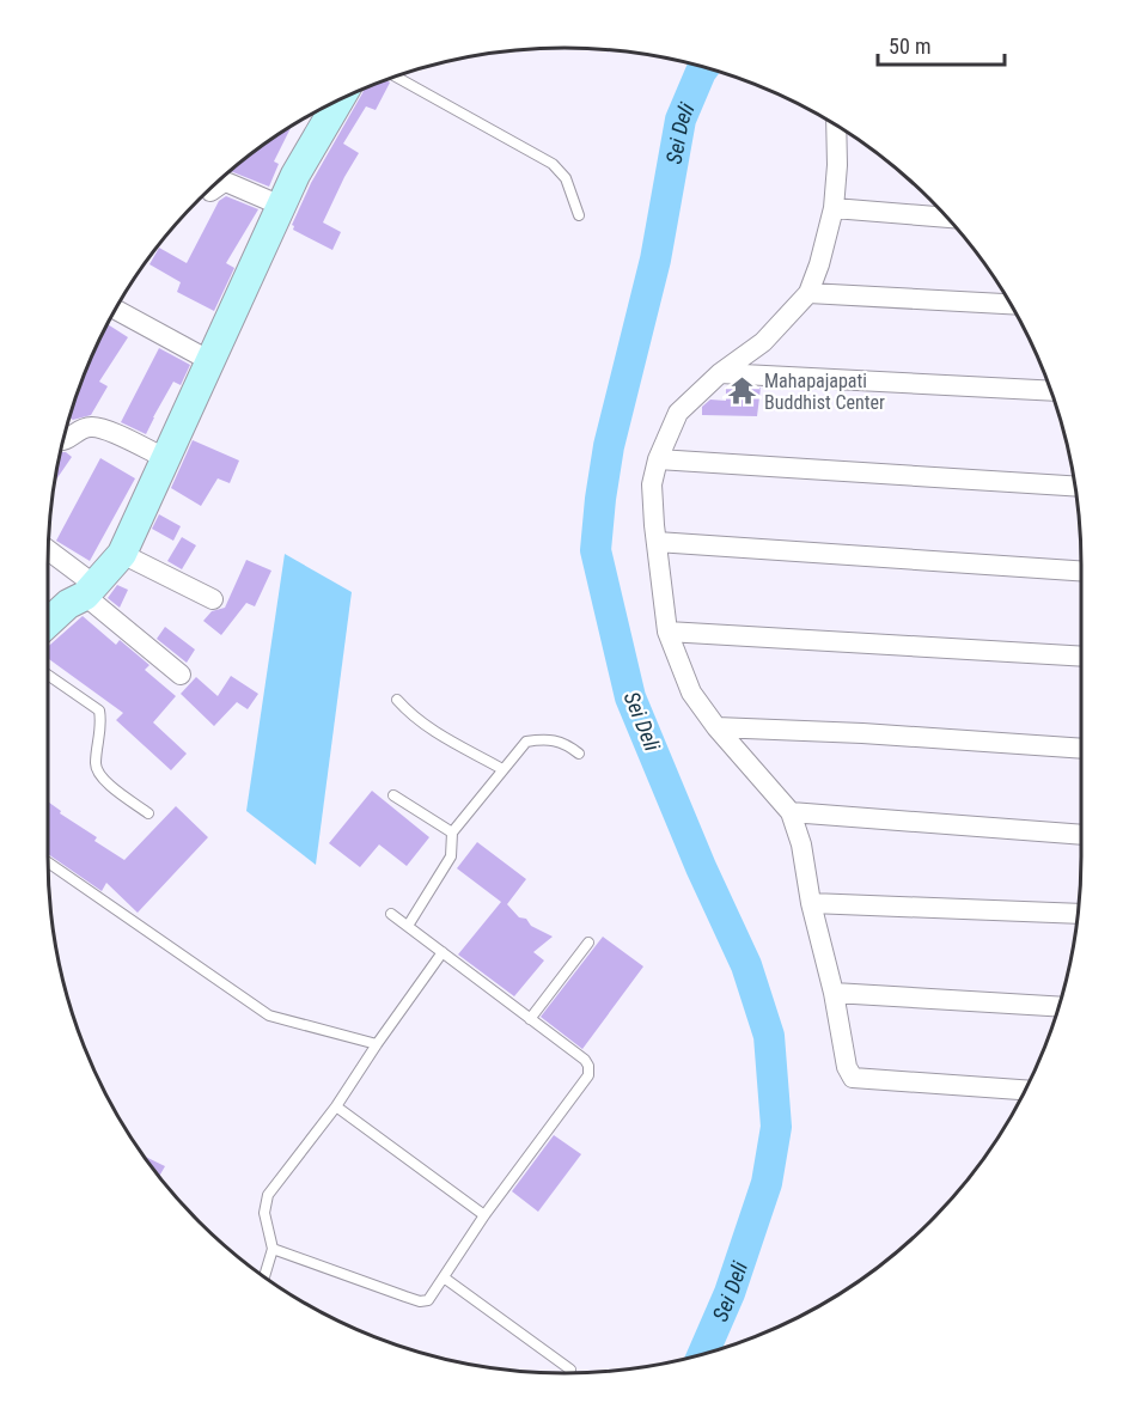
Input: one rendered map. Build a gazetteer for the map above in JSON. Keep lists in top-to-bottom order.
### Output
{
  "water": ["Sei Deli"],
  "places": {
    "temple": ["Mahapajapati Buddhist Center"]
  },
  "scale_bar": "50 m"
}
